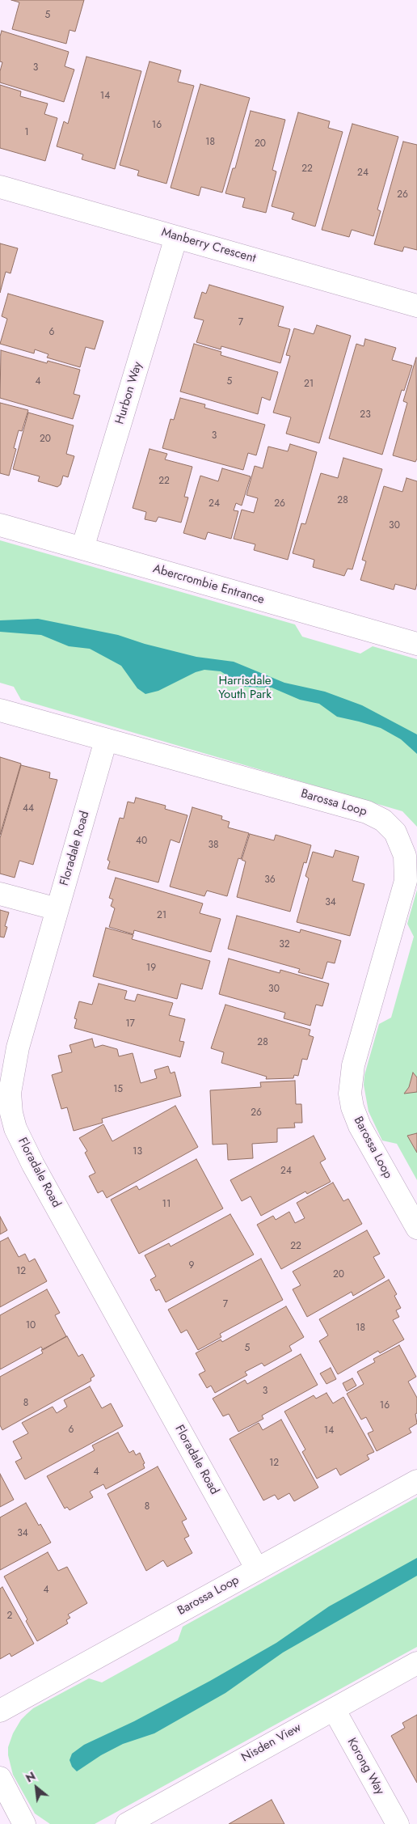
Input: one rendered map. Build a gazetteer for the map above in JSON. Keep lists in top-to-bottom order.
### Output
{
  "streets": {
    "street": [
      "Manberry Crescent",
      "Hurbon Way",
      "Abercrombie Entrance",
      "Barossa Loop",
      "Floradale Road",
      "Nisden View",
      "Korong Way"
    ]
  },
  "crossings": [
    ["Manberry Crescent", "Hurbon Way"],
    ["Hurbon Way", "Abercrombie Entrance"],
    ["Barossa Loop", "Floradale Road"],
    ["Nisden View", "Korong Way"]
  ],
  "parks": ["Harrisdale Youth Park"],
  "house_numbers": [
    "5",
    "3",
    "14",
    "16",
    "1",
    "18",
    "20",
    "22",
    "24",
    "26",
    "7",
    "6",
    "4",
    "5",
    "21",
    "23",
    "3",
    "20",
    "22",
    "28",
    "24",
    "26",
    "30",
    "44",
    "40",
    "38",
    "36",
    "34",
    "21",
    "32",
    "19",
    "30",
    "17",
    "28",
    "15",
    "26",
    "13",
    "24",
    "11",
    "22",
    "9",
    "12",
    "20",
    "7",
    "10",
    "18",
    "5",
    "3",
    "8",
    "16",
    "6",
    "14",
    "12",
    "4",
    "8",
    "34",
    "4",
    "2"
  ],
  "north": "top left"
}
